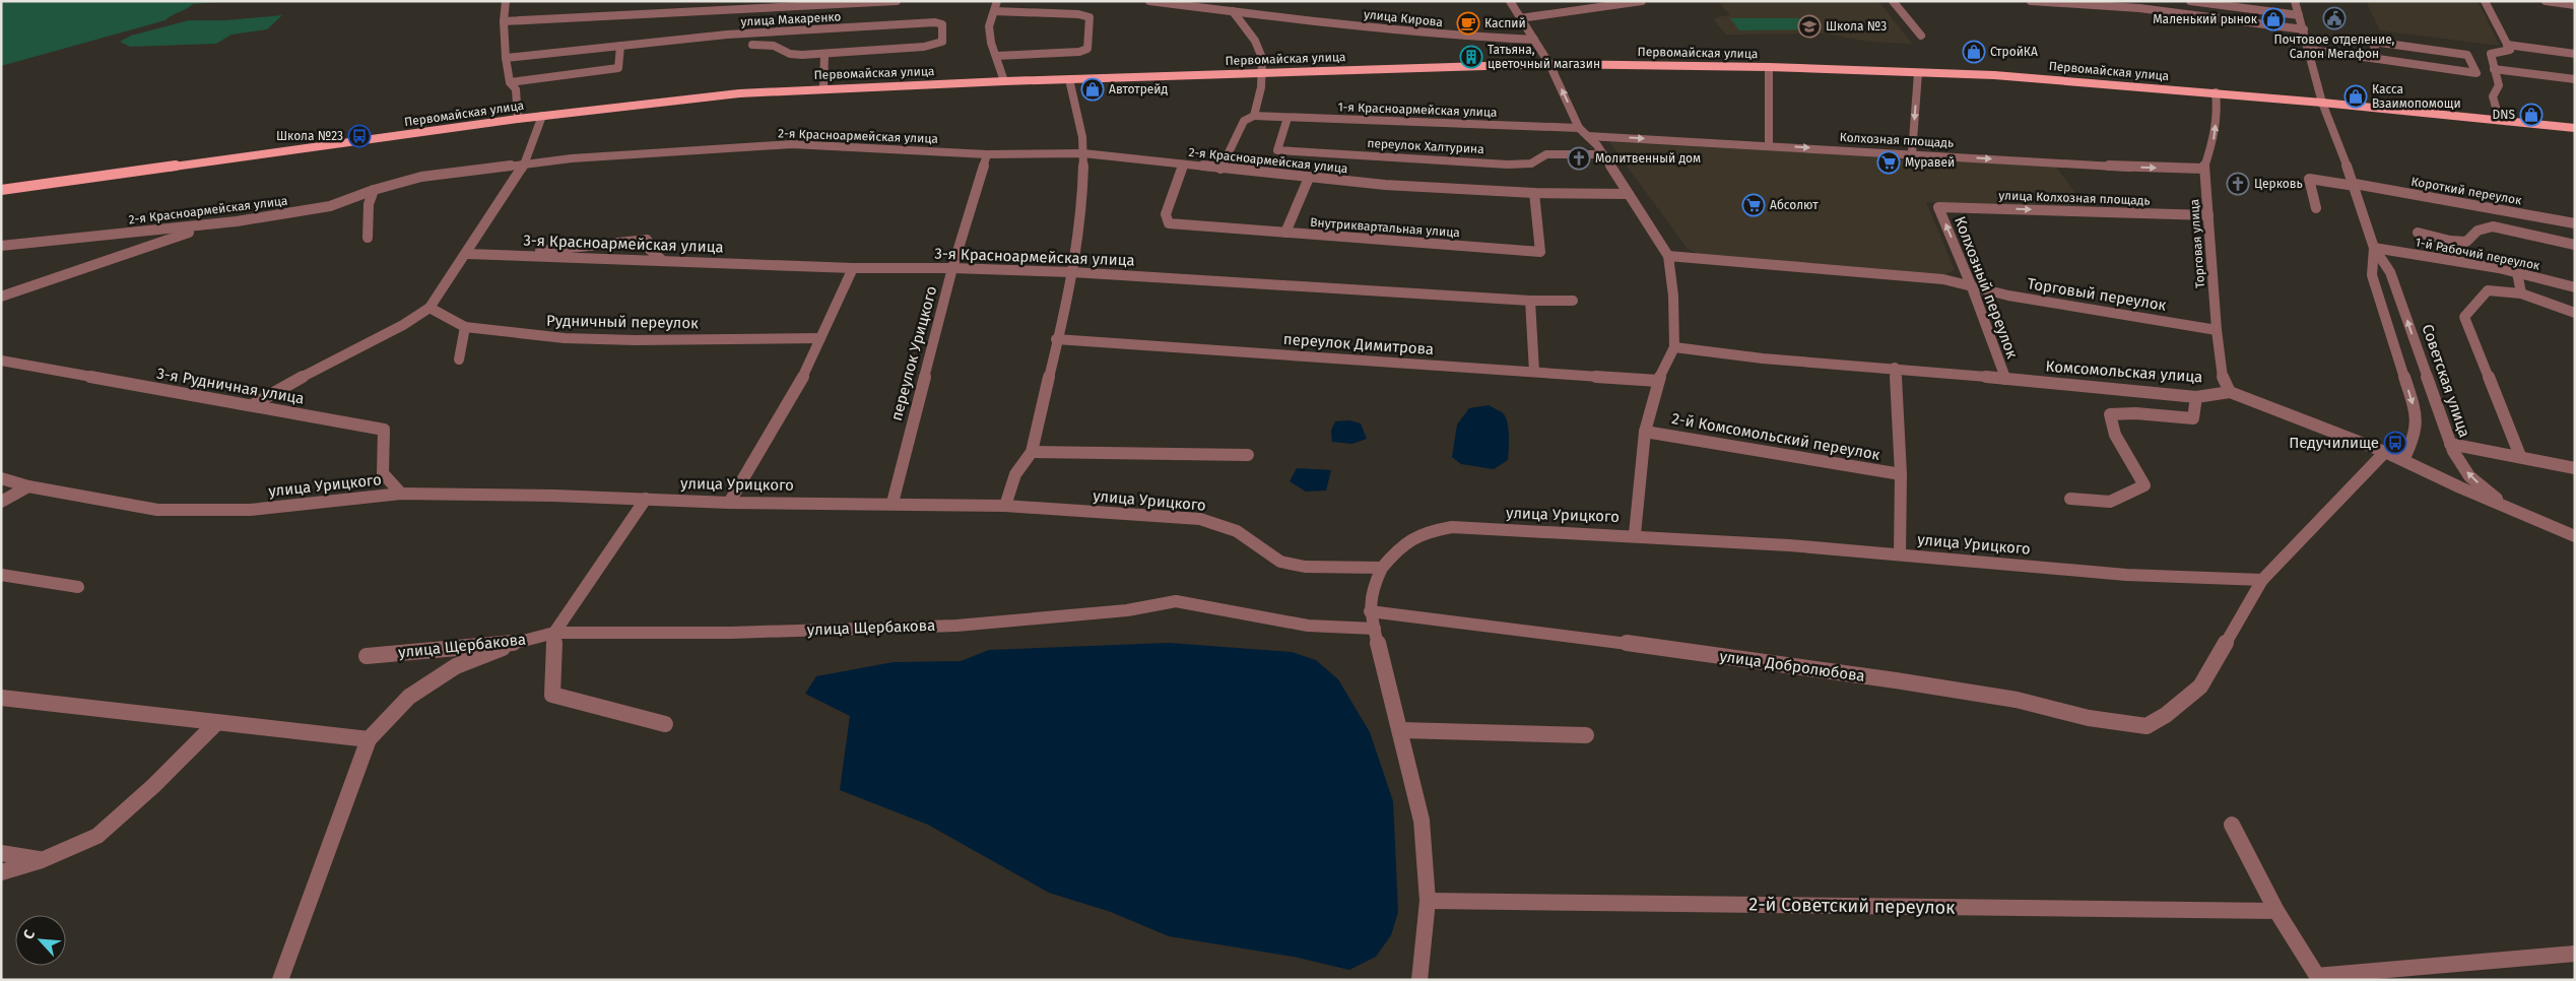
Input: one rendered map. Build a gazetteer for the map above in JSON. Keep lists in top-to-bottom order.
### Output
{
  "streets": {
    "main road": ["Первомайская улица"],
    "street": [
      "улица Кирова",
      "улица Макаренко",
      "1-я Красноармейская улица",
      "2-я Красноармейская улица",
      "Колхозная площадь",
      "переулок Халтурина",
      "Короткий переулок",
      "улица Колхозная площадь",
      "Внутриквартальная улица",
      "3-я Красноармейская улица",
      "Торговая улица",
      "1-й Рабочий переулок",
      "Колхозный переулок",
      "Торговый переулок",
      "Рудничный переулок",
      "переулок Димитрова",
      "переулок Урицкого",
      "Комсомольская улица",
      "Советская улица",
      "3-я Рудничная улица",
      "2-й Комсомольский переулок",
      "улица Урицкого",
      "улица Щербакова",
      "улица Добролюбова",
      "2-й Советский переулок"
    ]
  },
  "crossings": [
    ["Первомайская улица", "Торговая улица"],
    ["Первомайская улица", "Советская улица"],
    ["1-я Красноармейская улица", "Колхозная площадь"],
    ["1-я Красноармейская улица", "переулок Халтурина"],
    ["2-я Красноармейская улица", "Внутриквартальная улица"],
    ["2-я Красноармейская улица", "переулок Урицкого"],
    ["Колхозная площадь", "Торговая улица"],
    ["Короткий переулок", "Советская улица"],
    ["улица Колхозная площадь", "Торговая улица"],
    ["улица Колхозная площадь", "Колхозный переулок"],
    ["3-я Красноармейская улица", "переулок Урицкого"],
    ["Торговая улица", "Торговый переулок"],
    ["Торговая улица", "Комсомольская улица"],
    ["1-й Рабочий переулок", "Советская улица"],
    ["Колхозный переулок", "Торговый переулок"],
    ["Колхозный переулок", "Комсомольская улица"],
    ["переулок Урицкого", "улица Урицкого"],
    ["Комсомольская улица", "Советская улица"],
    ["3-я Рудничная улица", "улица Урицкого"],
    ["улица Урицкого", "улица Добролюбова"]
  ],
  "one_way": ["Колхозная площадь", "улица Колхозная площадь", "Колхозный переулок"],
  "places": {
    "public building": ["Почтовое отделение, Салон Мегафон"],
    "shop": [
      "Маленький рынок",
      "СтройКА",
      "Автотрейд",
      "Касса Взаимопомощи",
      "DNS"
    ],
    "cafe": ["Каспий"],
    "school or university": ["Школа №3"],
    "building": ["Татьяна, цветочный магазин"],
    "bus stop": ["Школа №23", "Педучилище"],
    "church": ["Молитвенный дом", "Церковь"],
    "supermarket": ["Муравей", "Абсолют"]
  },
  "north": "top left"
}
